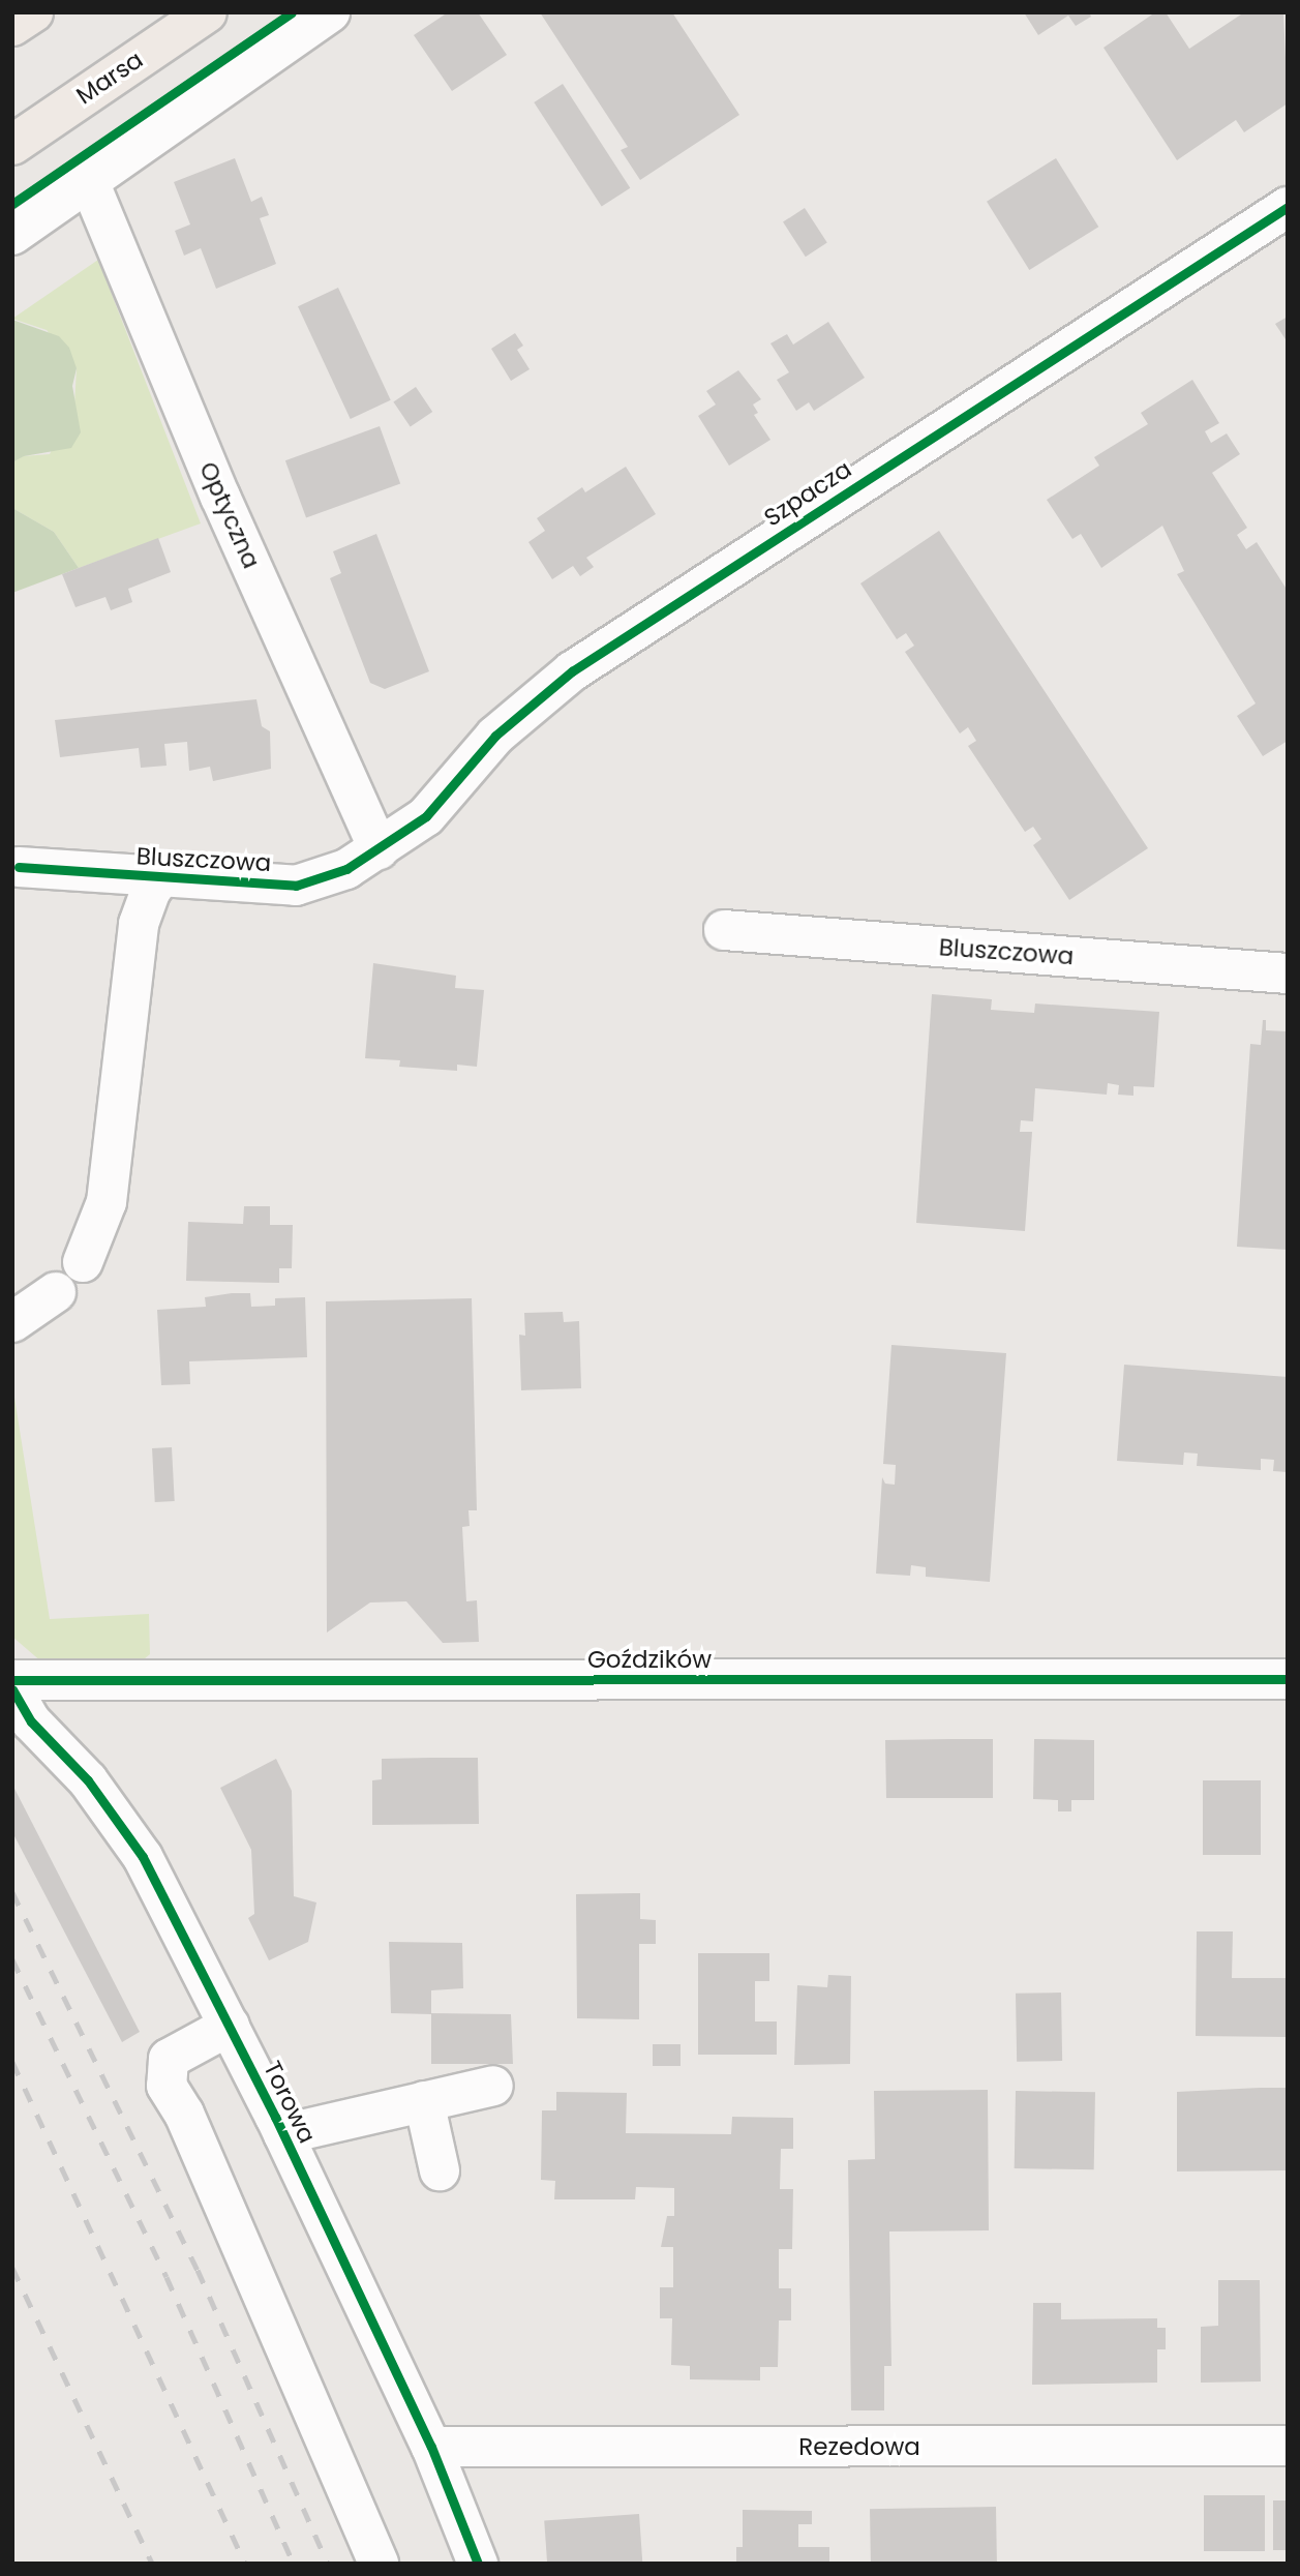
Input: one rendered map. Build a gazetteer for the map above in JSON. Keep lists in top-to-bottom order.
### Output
{
  "streets": {
    "main road": ["Marsa"],
    "street": [
      "Szpacza",
      "Optyczna",
      "Bluszczowa",
      "Goździków",
      "Torowa",
      "Rezedowa"
    ]
  },
  "crossings": [
    ["Szpacza", "Optyczna"],
    ["Szpacza", "Bluszczowa"],
    ["Optyczna", "Bluszczowa"],
    ["Torowa", "Rezedowa"]
  ]
}
